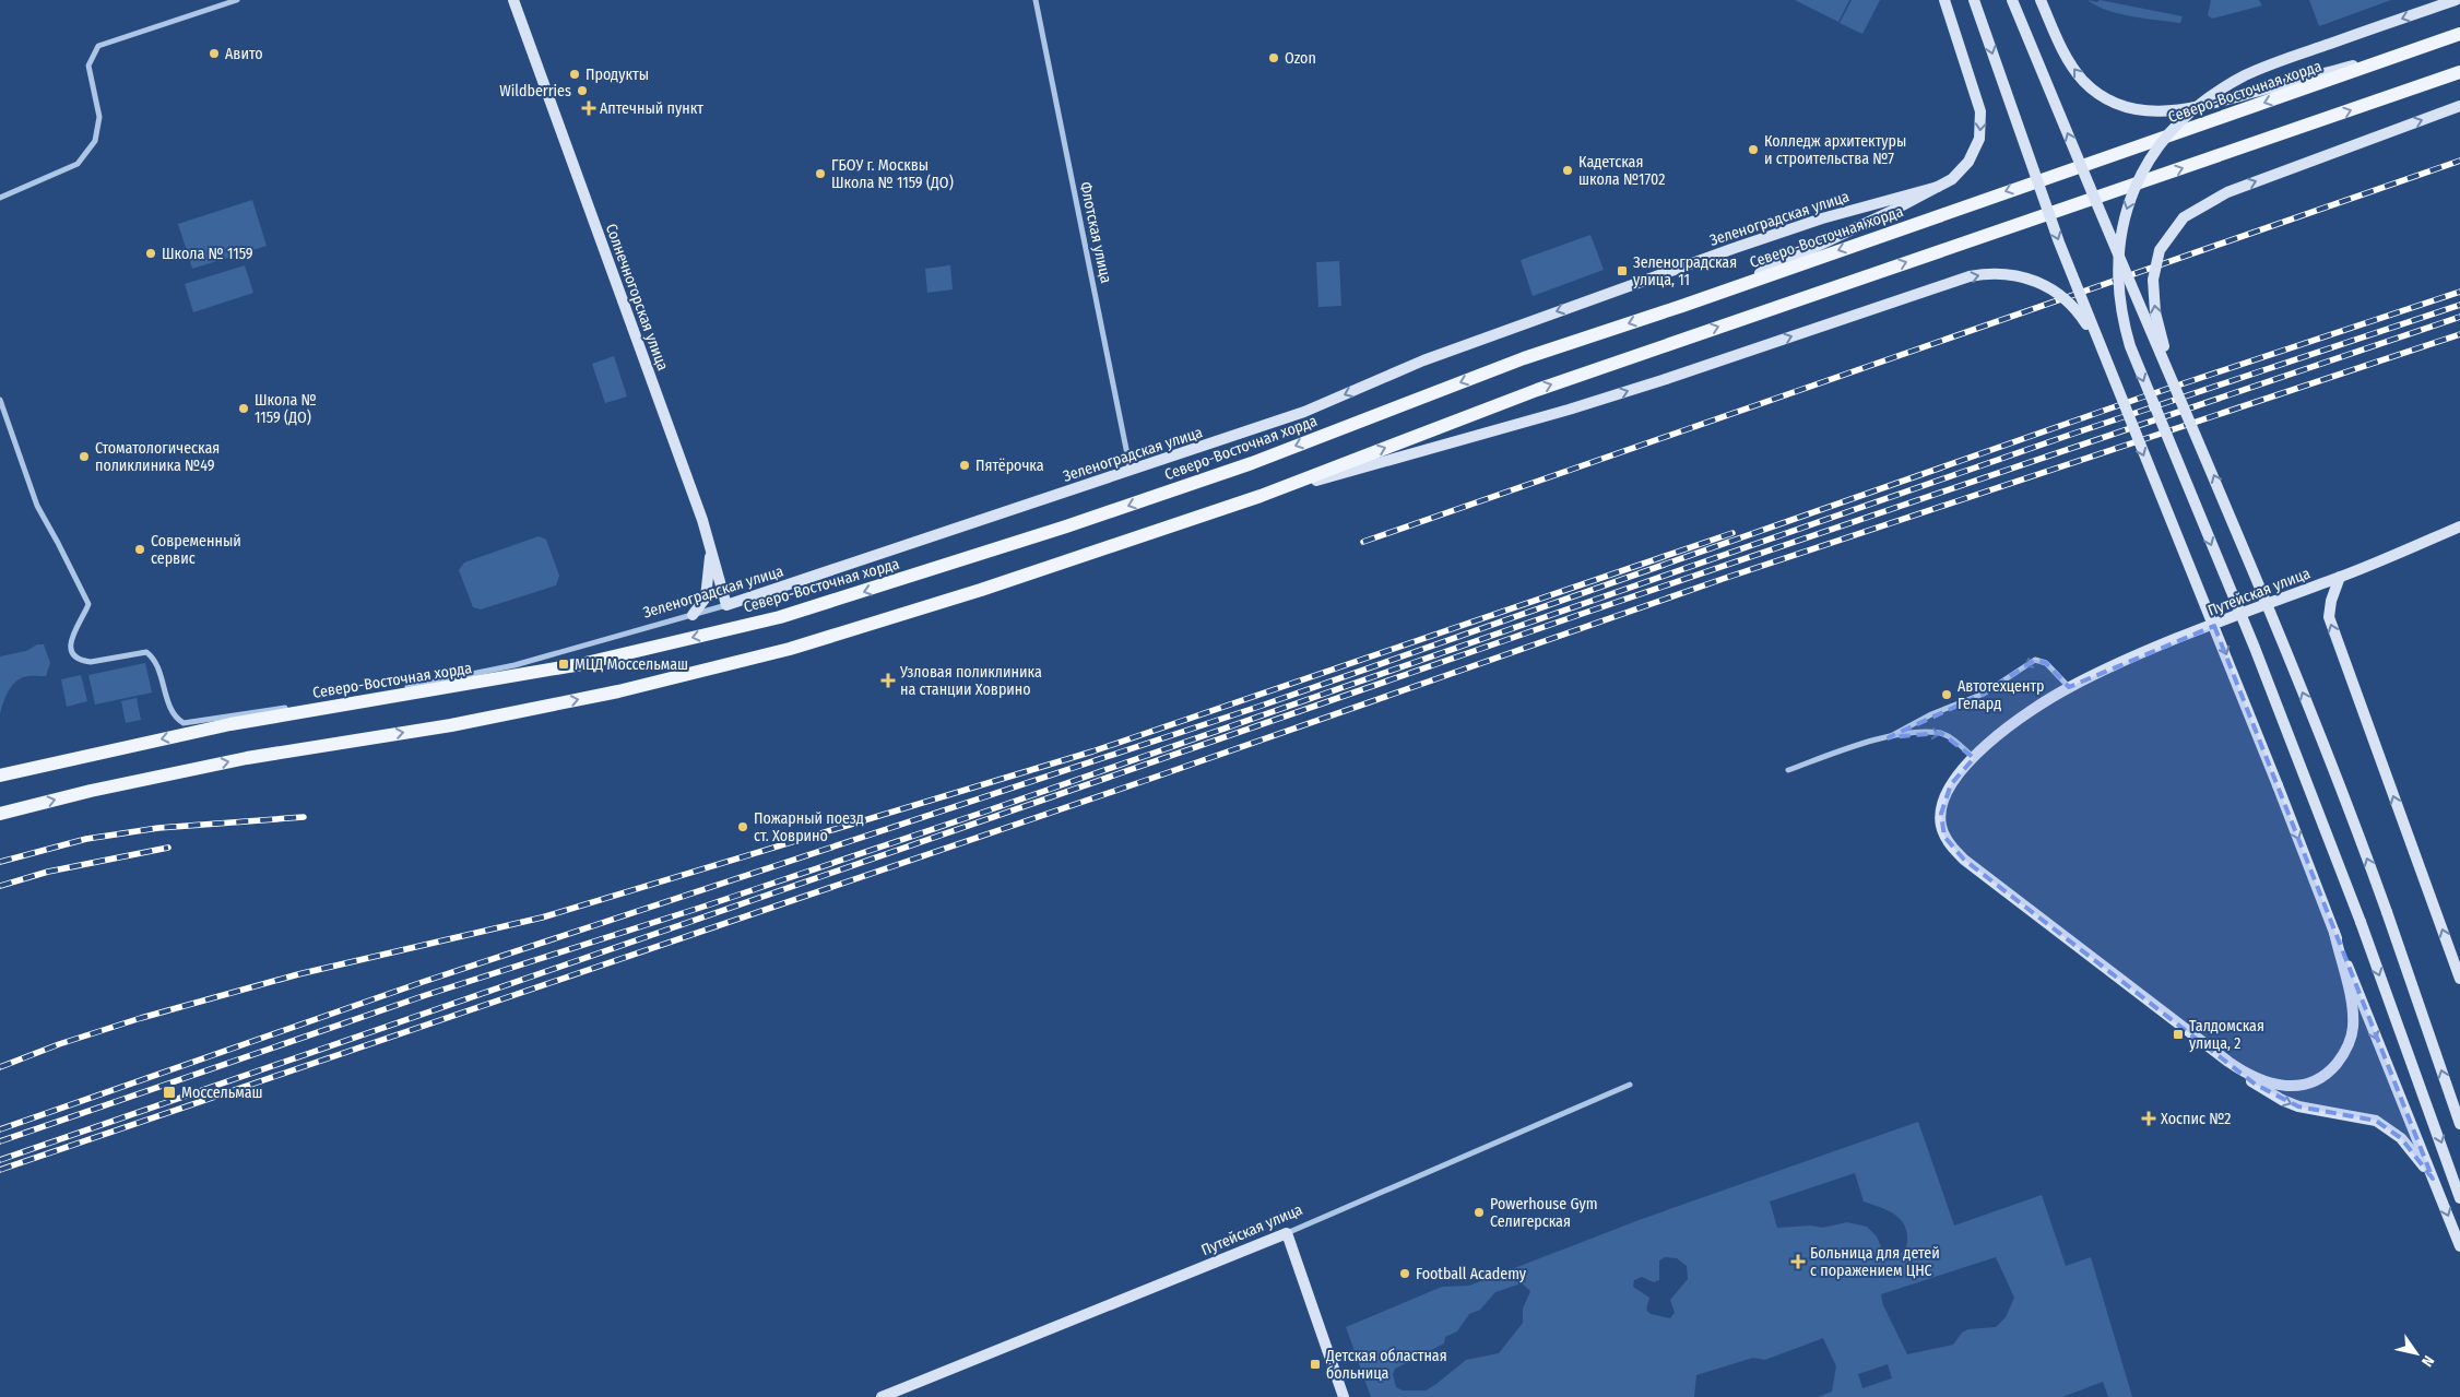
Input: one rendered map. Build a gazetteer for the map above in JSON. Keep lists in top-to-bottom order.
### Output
{
  "streets": {
    "main road": [
      "Северо-Восточная хорда",
      "Зеленоградская улица",
      "Солнечногорская улица",
      "Путейская улица"
    ],
    "street": ["Флотская улица"]
  },
  "crossings": [
    ["Зеленоградская улица", "Флотская улица"],
    ["Зеленоградская улица", "Солнечногорская улица"]
  ],
  "places": {
    "other": [
      "Авито",
      "Ozon",
      "Продукты",
      "Wildberries",
      "Колледж архитектуры и строительства №7",
      "Кадетская школа №1702",
      "ГБОУ г. Москвы Школа № 1159 (ДО)",
      "Школа № 1159",
      "Школа № 1159 (ДО)",
      "Стоматологическая поликлиника №49",
      "Пятёрочка",
      "Современный сервис",
      "Автотехцентр Гелард",
      "Пожарный поезд ст. Ховрино",
      "Powerhouse Gym Селигерская",
      "Football Academy"
    ],
    "health": [
      "Аптечный пункт",
      "Узловая поликлиника на станции Ховрино",
      "Хоспис №2",
      "Больница для детей с поражением ЦНС"
    ],
    "transit": [
      "Зеленоградская улица, 11",
      "МЦД Моссельмаш",
      "Талдомская улица, 2",
      "Моссельмаш",
      "Детская областная больница"
    ]
  },
  "north": "bottom right"
}
